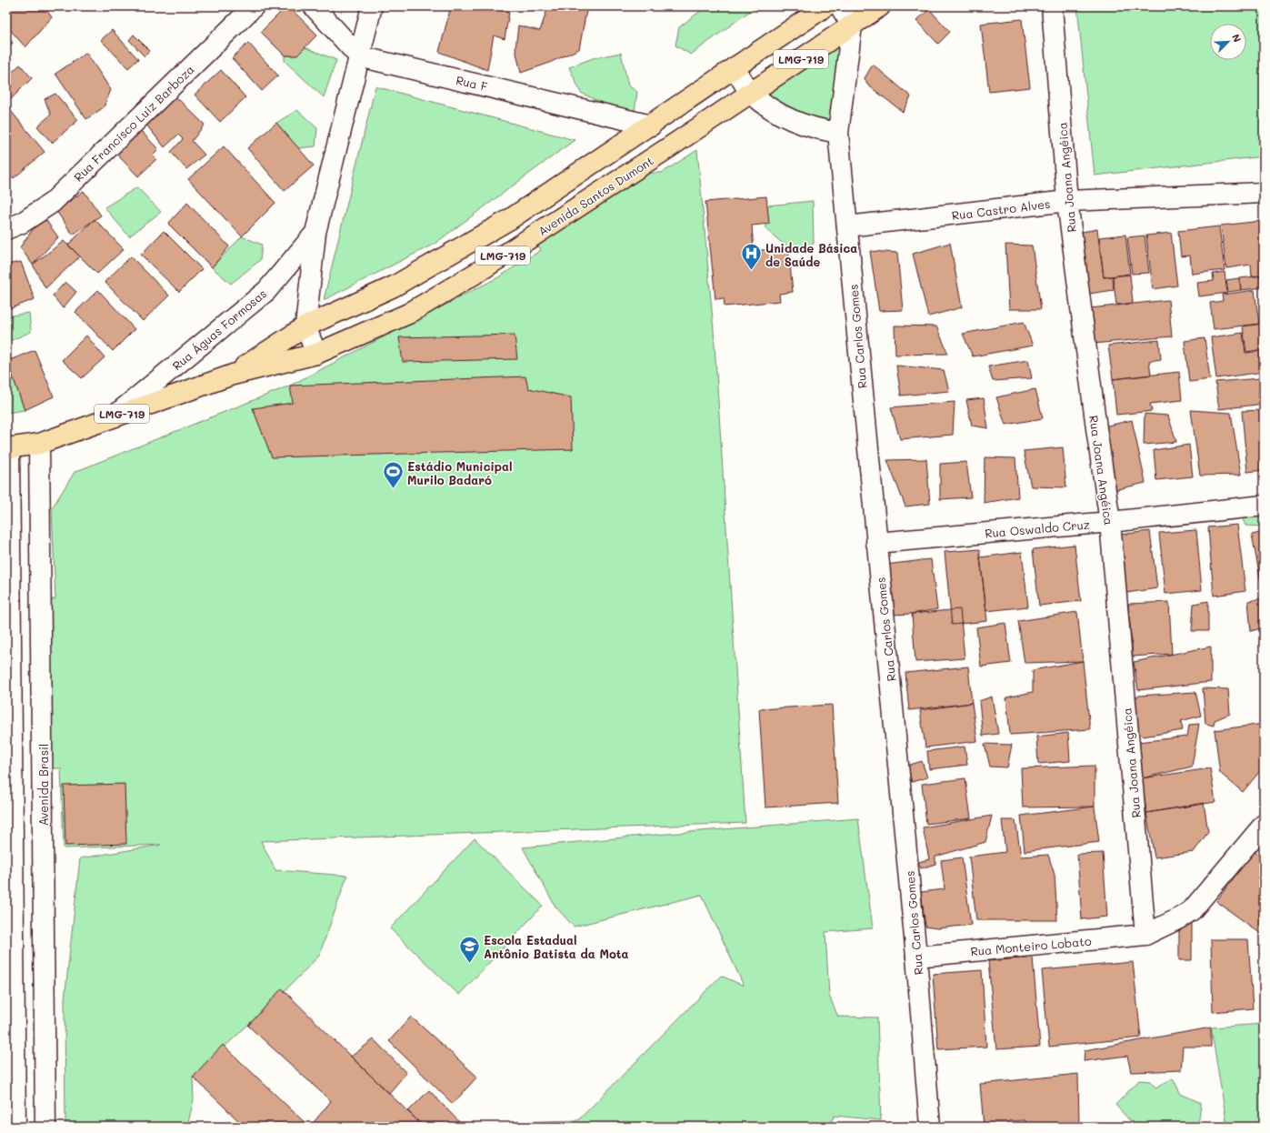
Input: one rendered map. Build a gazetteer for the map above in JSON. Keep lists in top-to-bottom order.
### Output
{
  "streets": {
    "main road": ["LMG-719", "Avenida Santos Dumont"],
    "street": [
      "Rua F",
      "Rua Francisco Luiz Barboza",
      "Rua Joana Angéica",
      "Rua Castro Alves",
      "Rua Águas Formosas",
      "Rua Carlos Gomes",
      "Rua Oswaldo Cruz",
      "Avenida Brasil",
      "Rua Monteiro Lobato"
    ]
  },
  "crossings": [
    ["Rua F", "Avenida Santos Dumont"],
    ["Rua F", "Rua Águas Formosas"],
    ["Rua Joana Angéica", "Rua Castro Alves"],
    ["Rua Joana Angéica", "Rua Oswaldo Cruz"],
    ["Rua Joana Angéica", "Rua Monteiro Lobato"],
    ["Avenida Santos Dumont", "Rua Águas Formosas"],
    ["Avenida Santos Dumont", "Rua Carlos Gomes"],
    ["Avenida Santos Dumont", "Avenida Brasil"],
    ["Rua Castro Alves", "Rua Carlos Gomes"],
    ["Rua Carlos Gomes", "Rua Oswaldo Cruz"],
    ["Rua Carlos Gomes", "Rua Monteiro Lobato"]
  ],
  "places": {
    "hospital": ["Unidade Básica de Saúde"],
    "sports": ["Estádio Municipal Murilo Badaró"],
    "school or university": ["Escola Estadual Antônio Batista da Mota"]
  },
  "north": "top right"
}
